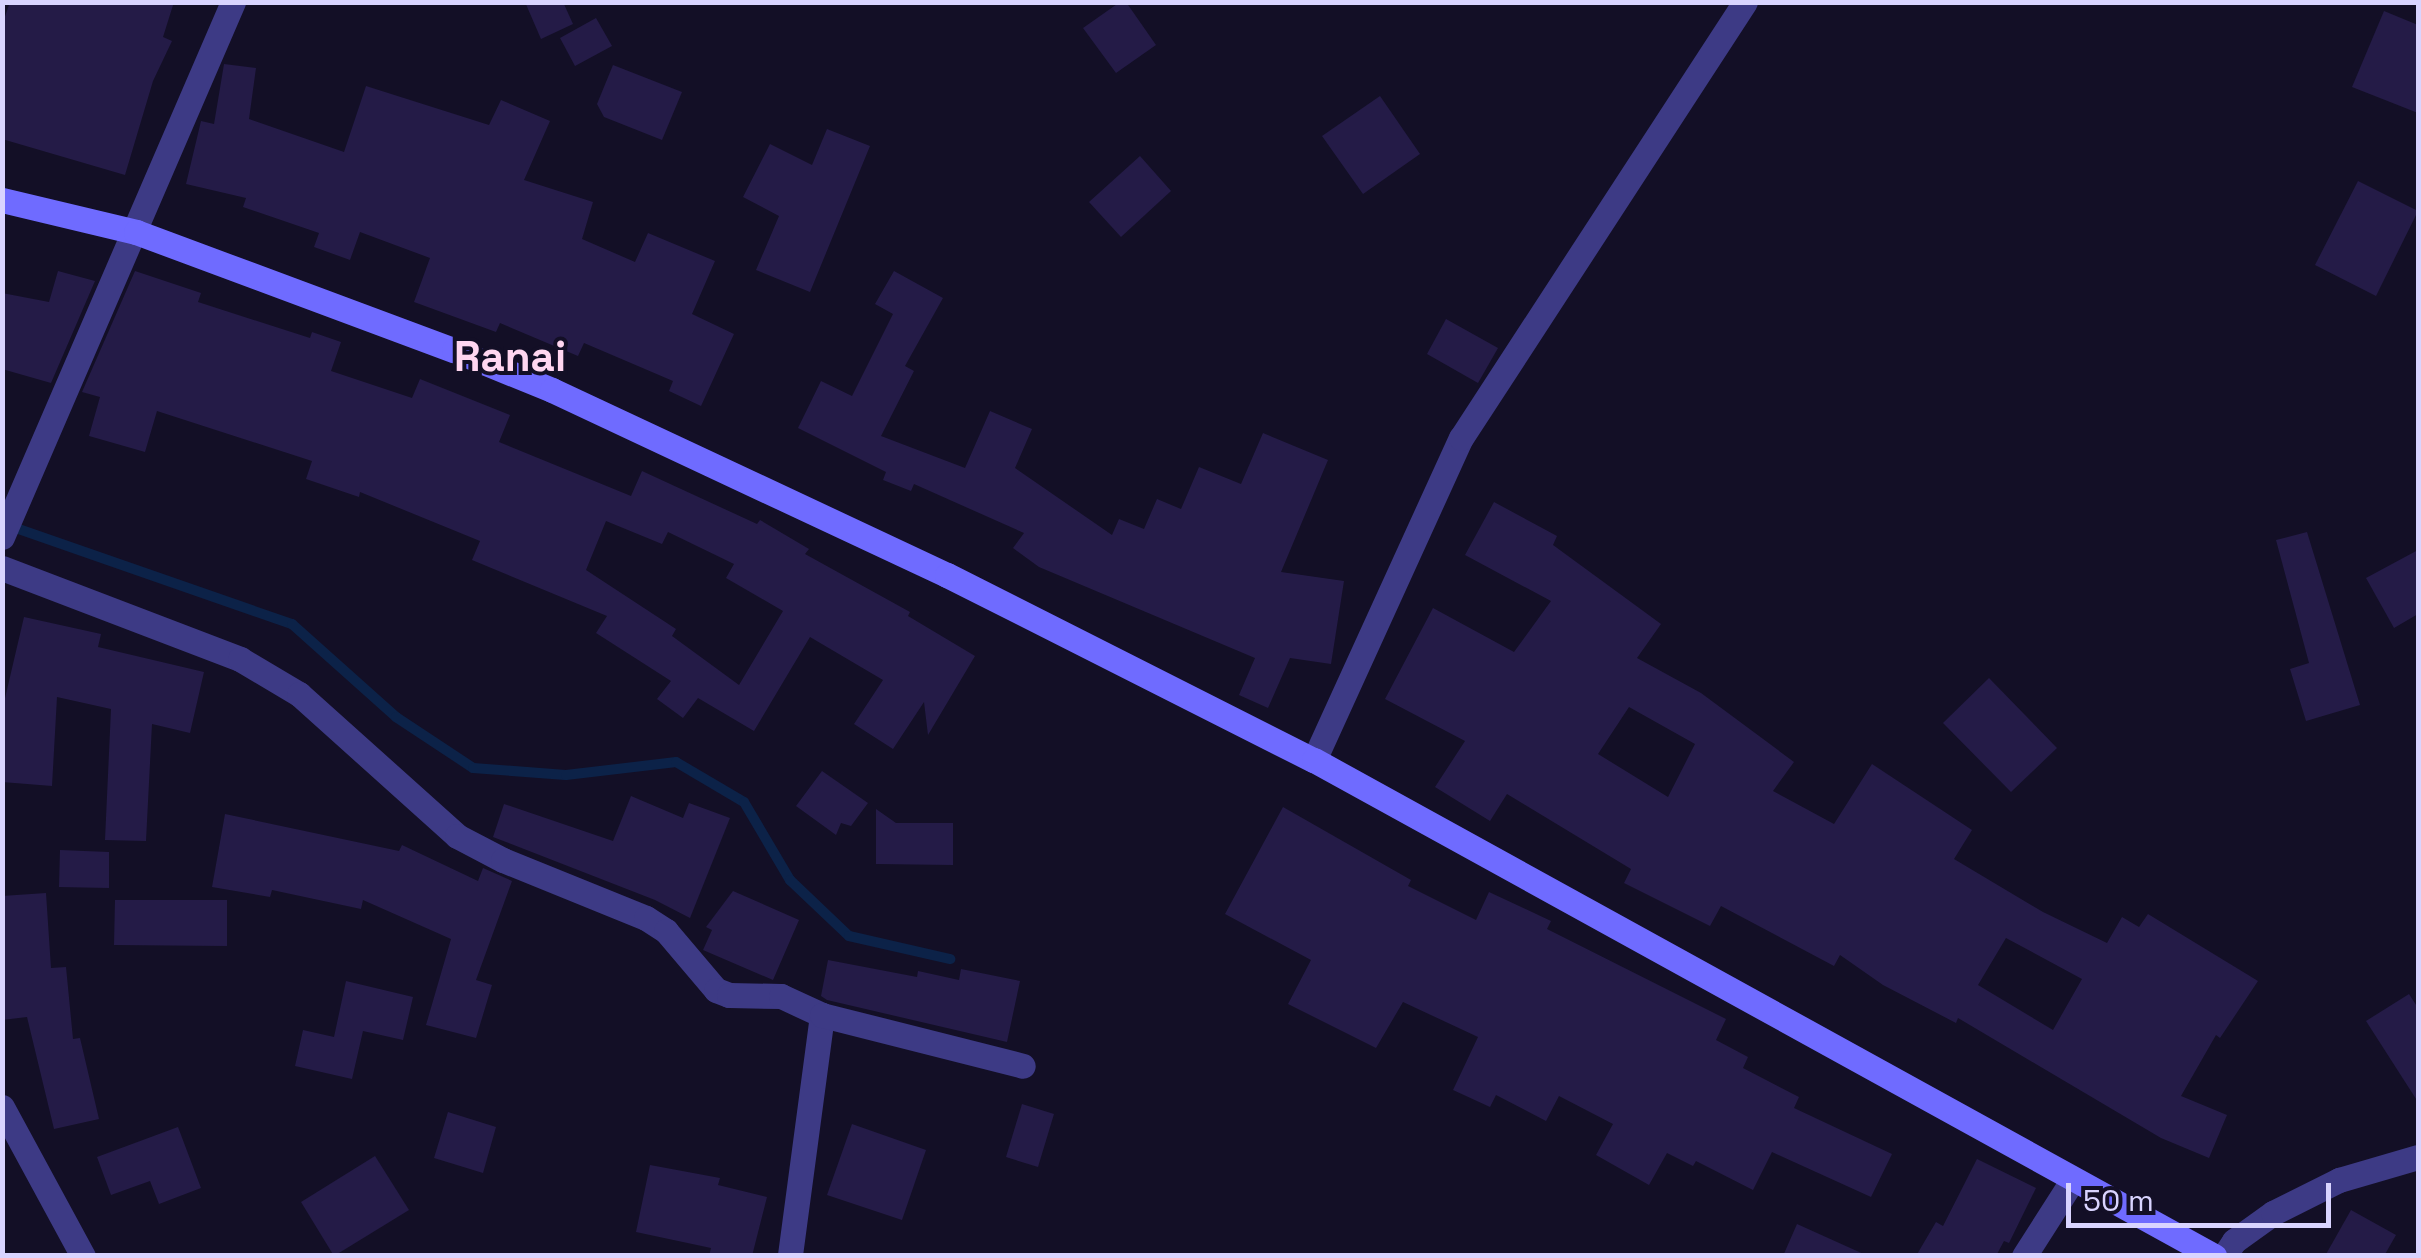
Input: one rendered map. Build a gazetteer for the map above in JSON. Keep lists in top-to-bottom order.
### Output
{
  "districts": ["Ranai"],
  "scale_bar": "50 m"
}
